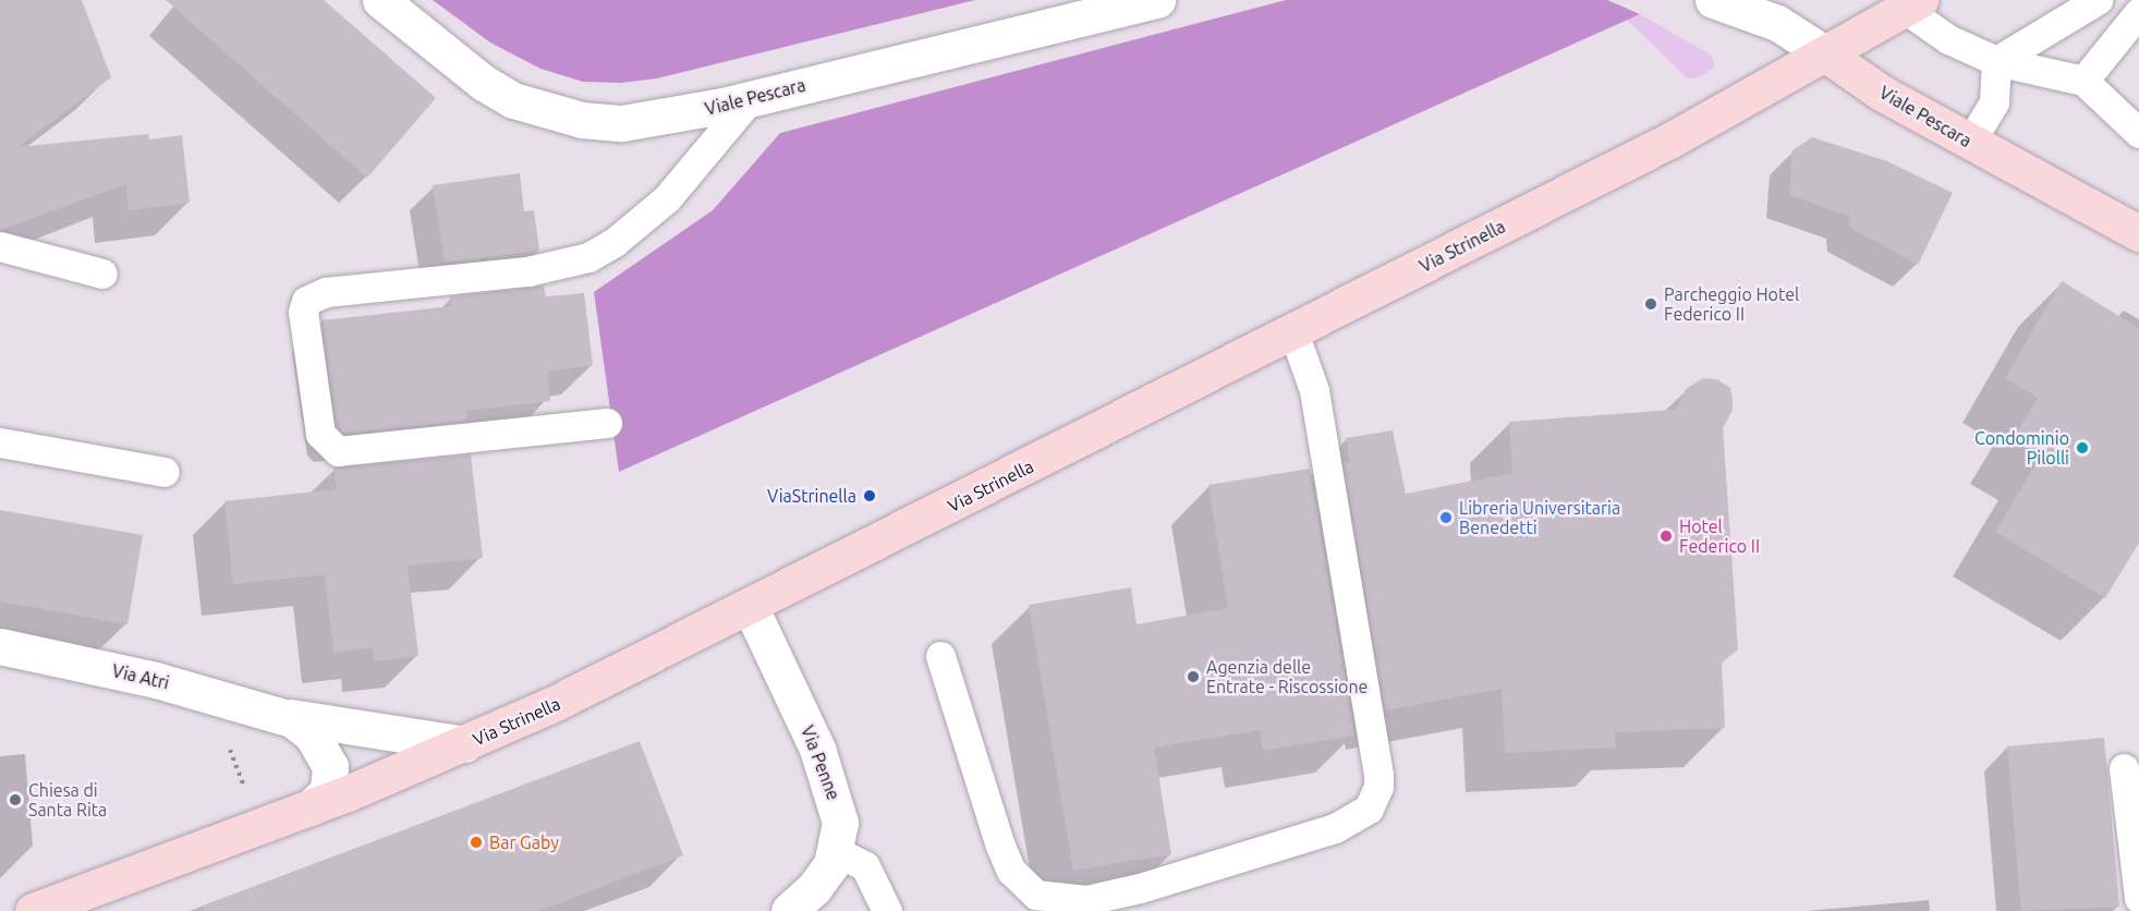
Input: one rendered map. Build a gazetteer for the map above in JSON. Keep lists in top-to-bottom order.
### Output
{
  "streets": {
    "main road": ["Viale Pescara", "Via Strinella"],
    "street": ["Via Atri", "Via Penne"]
  },
  "crossings": [
    ["Viale Pescara", "Via Strinella"],
    ["Via Strinella", "Via Atri"],
    ["Via Strinella", "Via Penne"]
  ],
  "places": [
    "Parcheggio Hotel Federico II",
    "Condominio Pilolli",
    "ViaStrinella",
    "Libreria Universitaria Benedetti",
    "Hotel Federico II",
    "Agenzia delle Entrate - Riscossione",
    "Chiesa di Santa Rita",
    "Bar Gaby"
  ]
}
